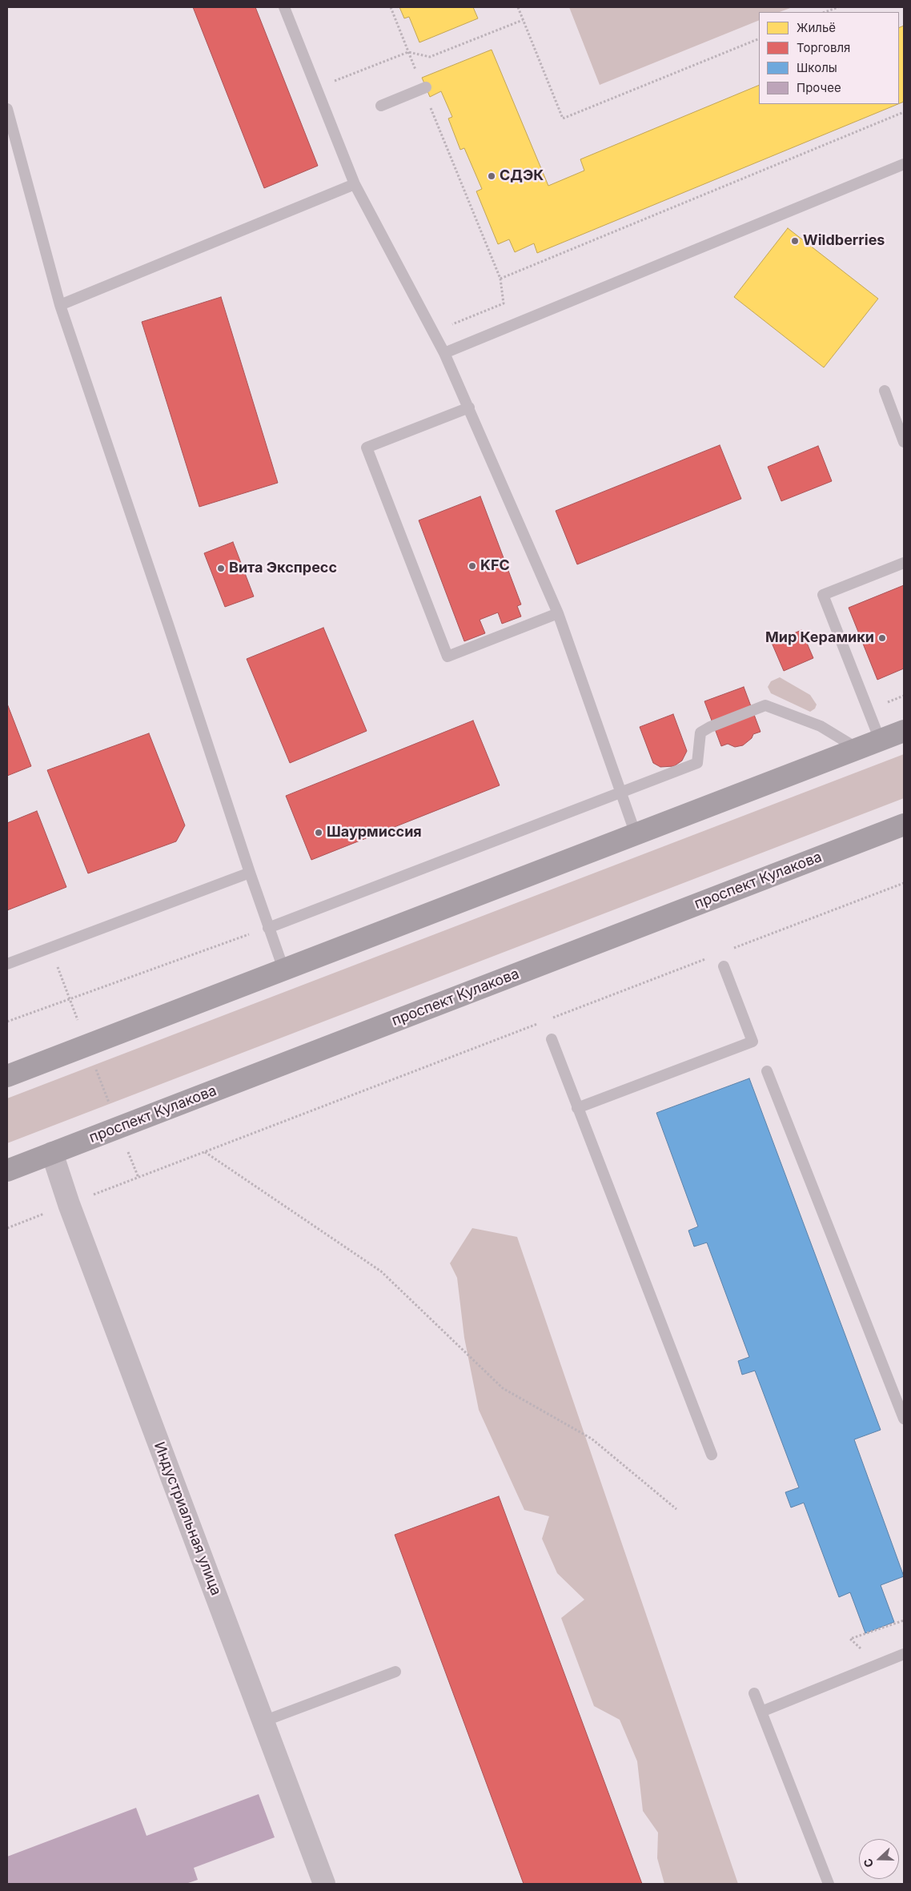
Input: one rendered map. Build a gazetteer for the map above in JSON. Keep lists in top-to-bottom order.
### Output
{
  "streets": {
    "main road": ["проспект Кулакова"],
    "street": ["Индустриальная улица"]
  },
  "crossings": [
    ["проспект Кулакова", "Индустриальная улица"]
  ],
  "places": [
    "СДЭК",
    "Wildberries",
    "KFC",
    "Вита Экспресс",
    "Мир Керамики",
    "Шаурмиссия"
  ],
  "legend": [
    "Жильё",
    "Торговля",
    "Школы",
    "Прочее"
  ],
  "north": "left"
}
